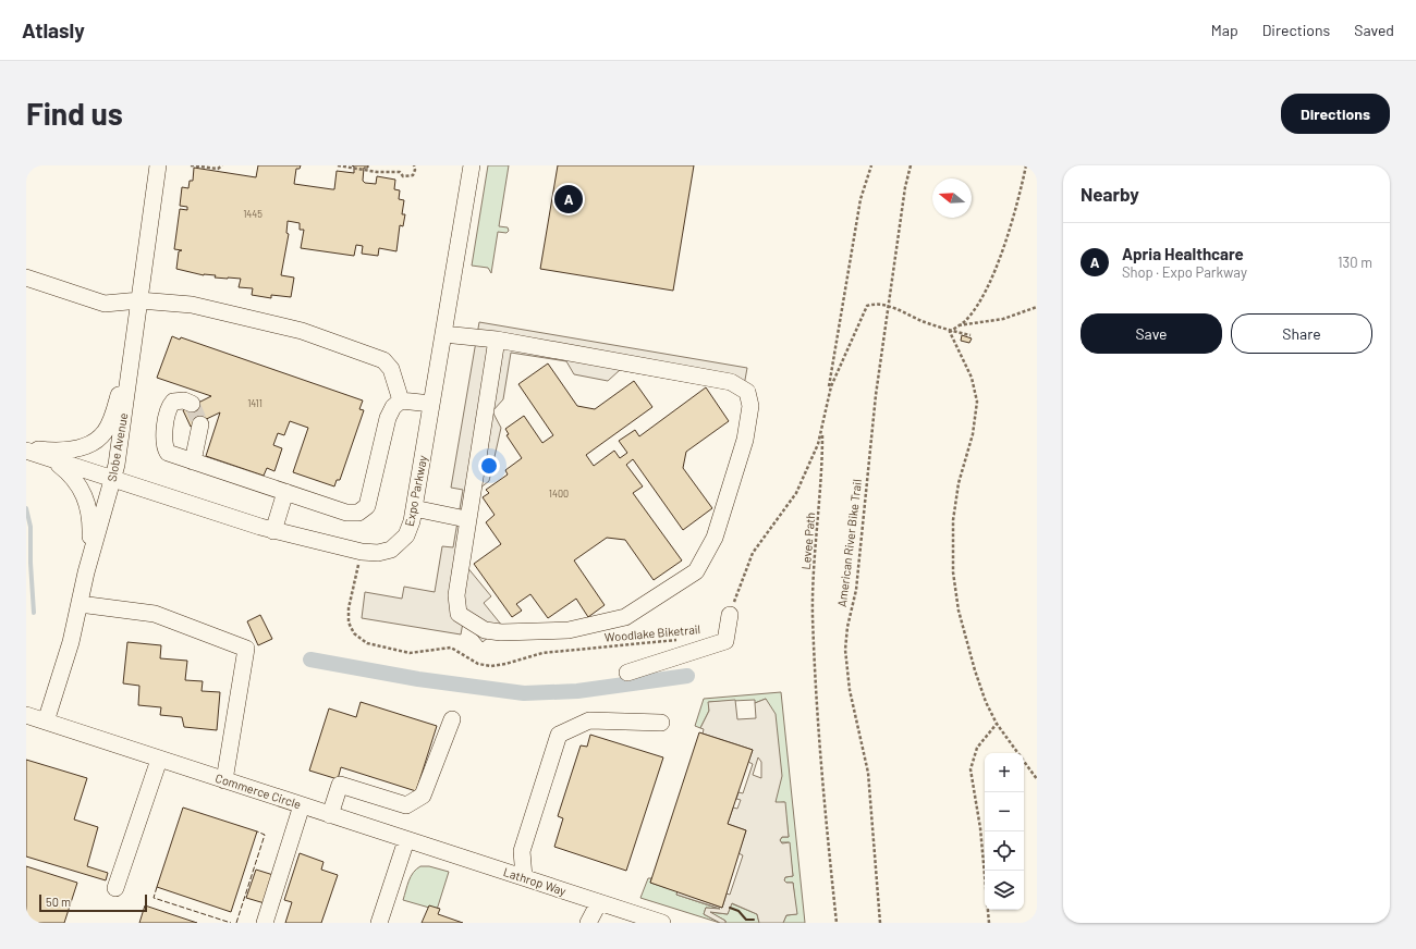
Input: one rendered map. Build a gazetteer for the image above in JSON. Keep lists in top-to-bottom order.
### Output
{
  "streets": {
    "street": [
      "Slobe Avenue",
      "Expo Parkway",
      "Commerce Circle",
      "Lathrop Way"
    ],
    "path": ["Levee Path", "American River Bike Trail", "Woodlake Biketrail"]
  },
  "crossings": [
    ["Slobe Avenue", "Expo Parkway"],
    ["Slobe Avenue", "Commerce Circle"],
    ["Expo Parkway", "Woodlake Biketrail"],
    ["Commerce Circle", "Lathrop Way"]
  ],
  "house_numbers": ["1445", "1411", "1400"],
  "scale_bar": "50 m",
  "north": "left",
  "page": {
    "header": "Atlasly",
    "nav": ["Map", "Directions", "Saved"],
    "buttons": [
      "Directions",
      ["Save", "Share"]
    ],
    "title": "Find us",
    "heading": "Nearby",
    "pins": "A",
    "list": [
      {
        "mark": "A",
        "name": "Apria Healthcare",
        "note": "Shop · Expo Parkway",
        "value": "130 m"
      }
    ],
    "map_buttons": ["+", "−"],
    "scale": "50 m"
  }
}
